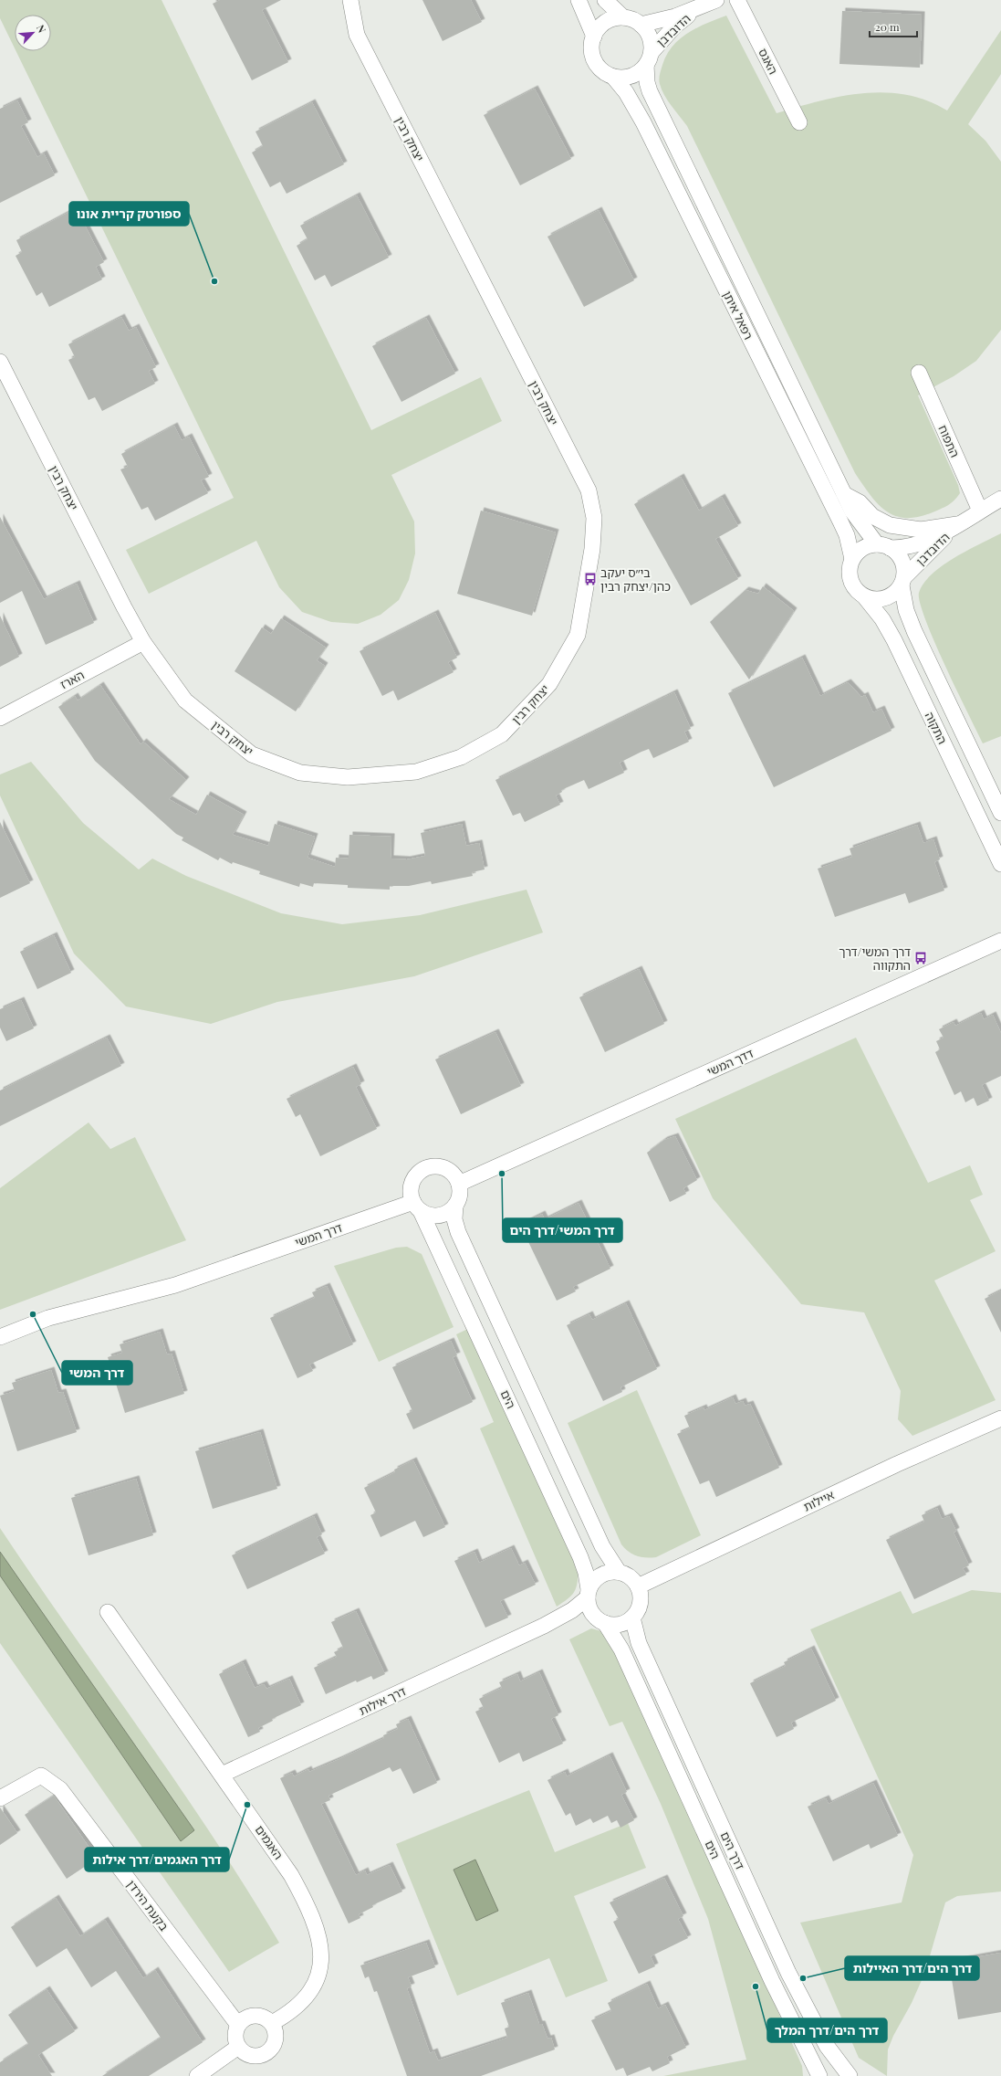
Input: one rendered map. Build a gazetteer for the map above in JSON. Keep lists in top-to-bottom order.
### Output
{
  "streets": {
    "street": [
      "הדובדבן",
      "האגס",
      "יצחק רבין",
      "רפאל איתן",
      "התפוח",
      "הארז",
      "התקוה",
      "דדך המשי",
      "דרך המשי",
      "הים",
      "איילות",
      "דרך אילות",
      "האגמים",
      "דרך הים",
      "בקעת הירדן"
    ]
  },
  "crossings": [
    ["הדובדבן", "רפאל איתן"],
    ["הדובדבן", "התפוח"],
    ["הדובדבן", "התקוה"],
    ["יצחק רבין", "הארז"],
    ["רפאל איתן", "התקוה"],
    ["דדך המשי", "דרך המשי"],
    ["דדך המשי", "הים"],
    ["דרך המשי", "הים"],
    ["הים", "איילות"],
    ["הים", "דרך הים"],
    ["איילות", "דרך הים"],
    ["דרך אילות", "האגמים"],
    ["האגמים", "בקעת הירדן"]
  ],
  "places": {
    "other": [
      "ספורטק קריית אונו",
      "דרך המשי/דרך הים",
      "דרך המשי",
      "דרך האגמים/דרך אילות",
      "דרך הים/דרך האיילות",
      "דרך הים/דרך המלך"
    ],
    "bus stop": ["בי״ס יעקב כהן/יצחק רבין", "דרך המשי/דרך התקווה"]
  },
  "scale_bar": "20 m",
  "north": "top right"
}
